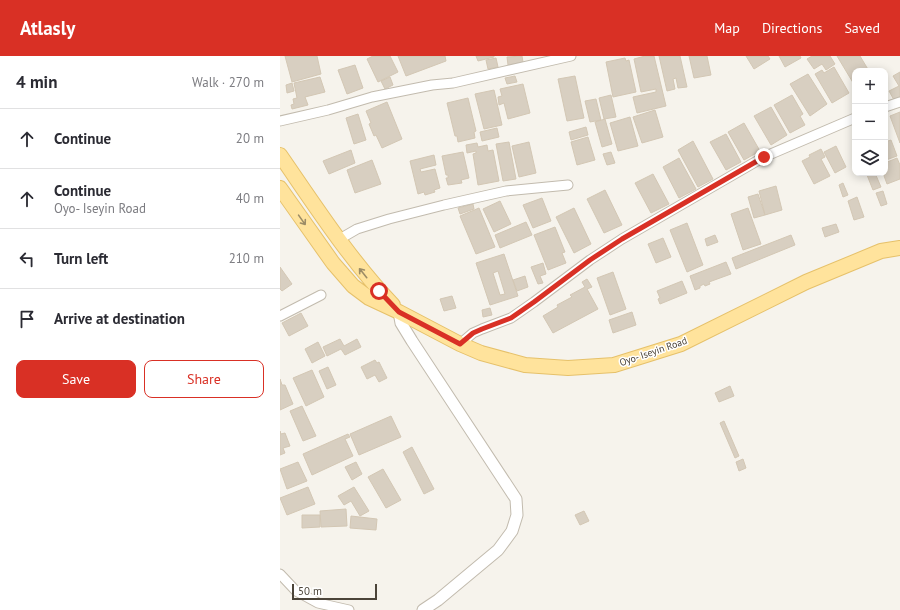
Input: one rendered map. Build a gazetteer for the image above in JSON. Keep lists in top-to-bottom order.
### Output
{
  "streets": {
    "main road": ["Oyo- Iseyin Road"]
  },
  "scale_bar": "50 m",
  "page": {
    "header": "Atlasly",
    "nav": ["Map", "Directions", "Saved"],
    "heading": ["4 min", "Walk · 270 m"],
    "map_buttons": ["+", "−"],
    "list": [
      ["Continue", "20 m"],
      ["Continue", "Oyo- Iseyin Road", "40 m"],
      ["Turn left", "210 m"],
      "Arrive at destination"
    ],
    "buttons": ["Save", "Share"],
    "scale": "50 m"
  }
}
